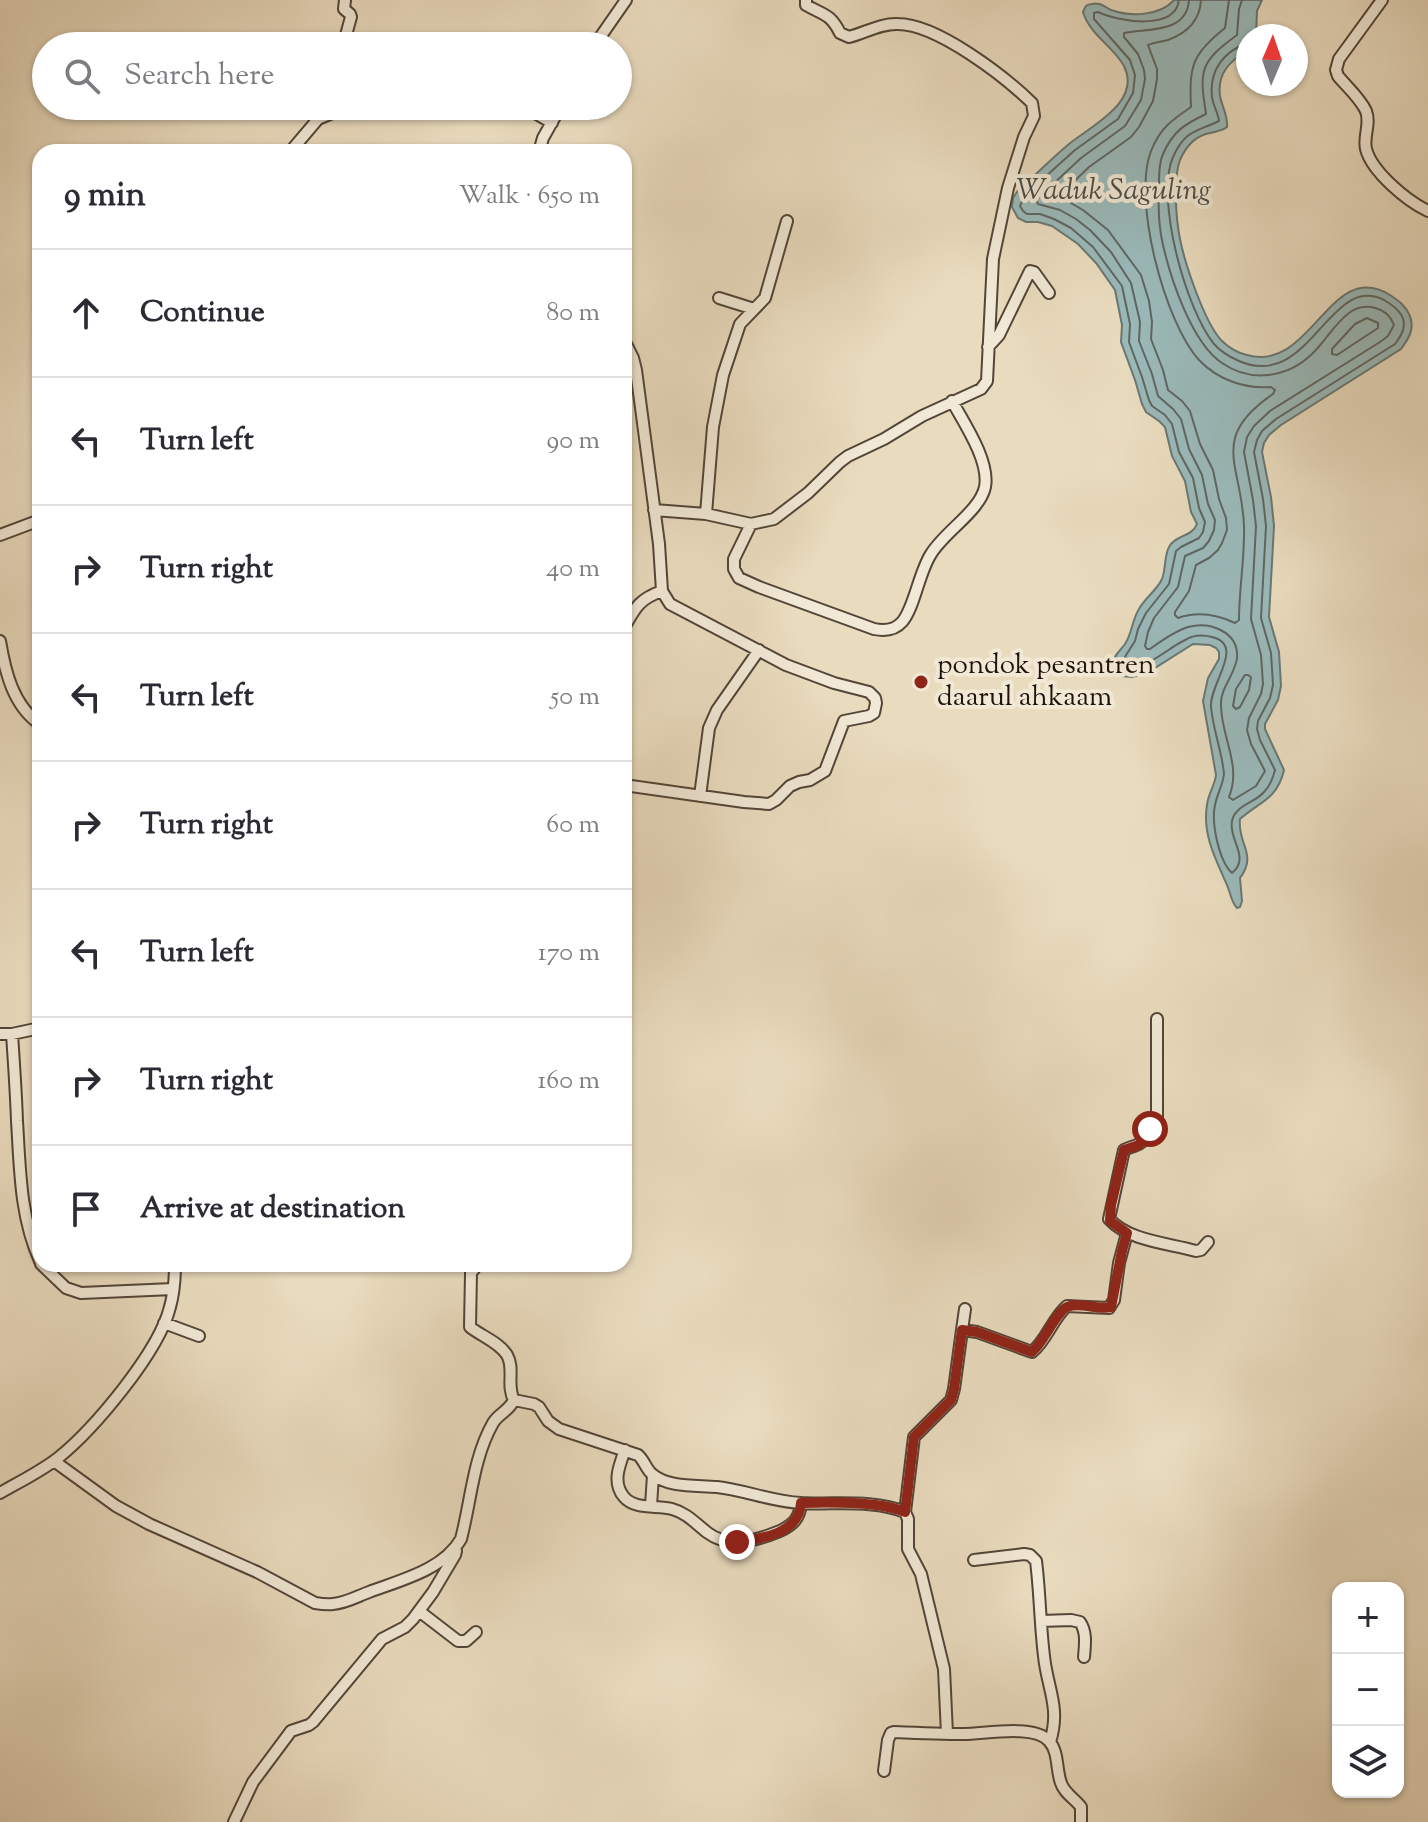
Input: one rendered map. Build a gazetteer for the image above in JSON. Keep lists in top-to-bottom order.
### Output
{
  "water": ["Waduk Saguling"],
  "places": ["pondok pesantren daarul ahkaam"],
  "north": "top",
  "page": {
    "search": "Search here",
    "heading": ["9 min", "Walk · 650 m"],
    "list": [
      ["Continue", "80 m"],
      ["Turn left", "90 m"],
      ["Turn right", "40 m"],
      ["Turn left", "50 m"],
      ["Turn right", "60 m"],
      ["Turn left", "170 m"],
      ["Turn right", "160 m"],
      "Arrive at destination"
    ],
    "map_buttons": ["+", "−"]
  }
}
